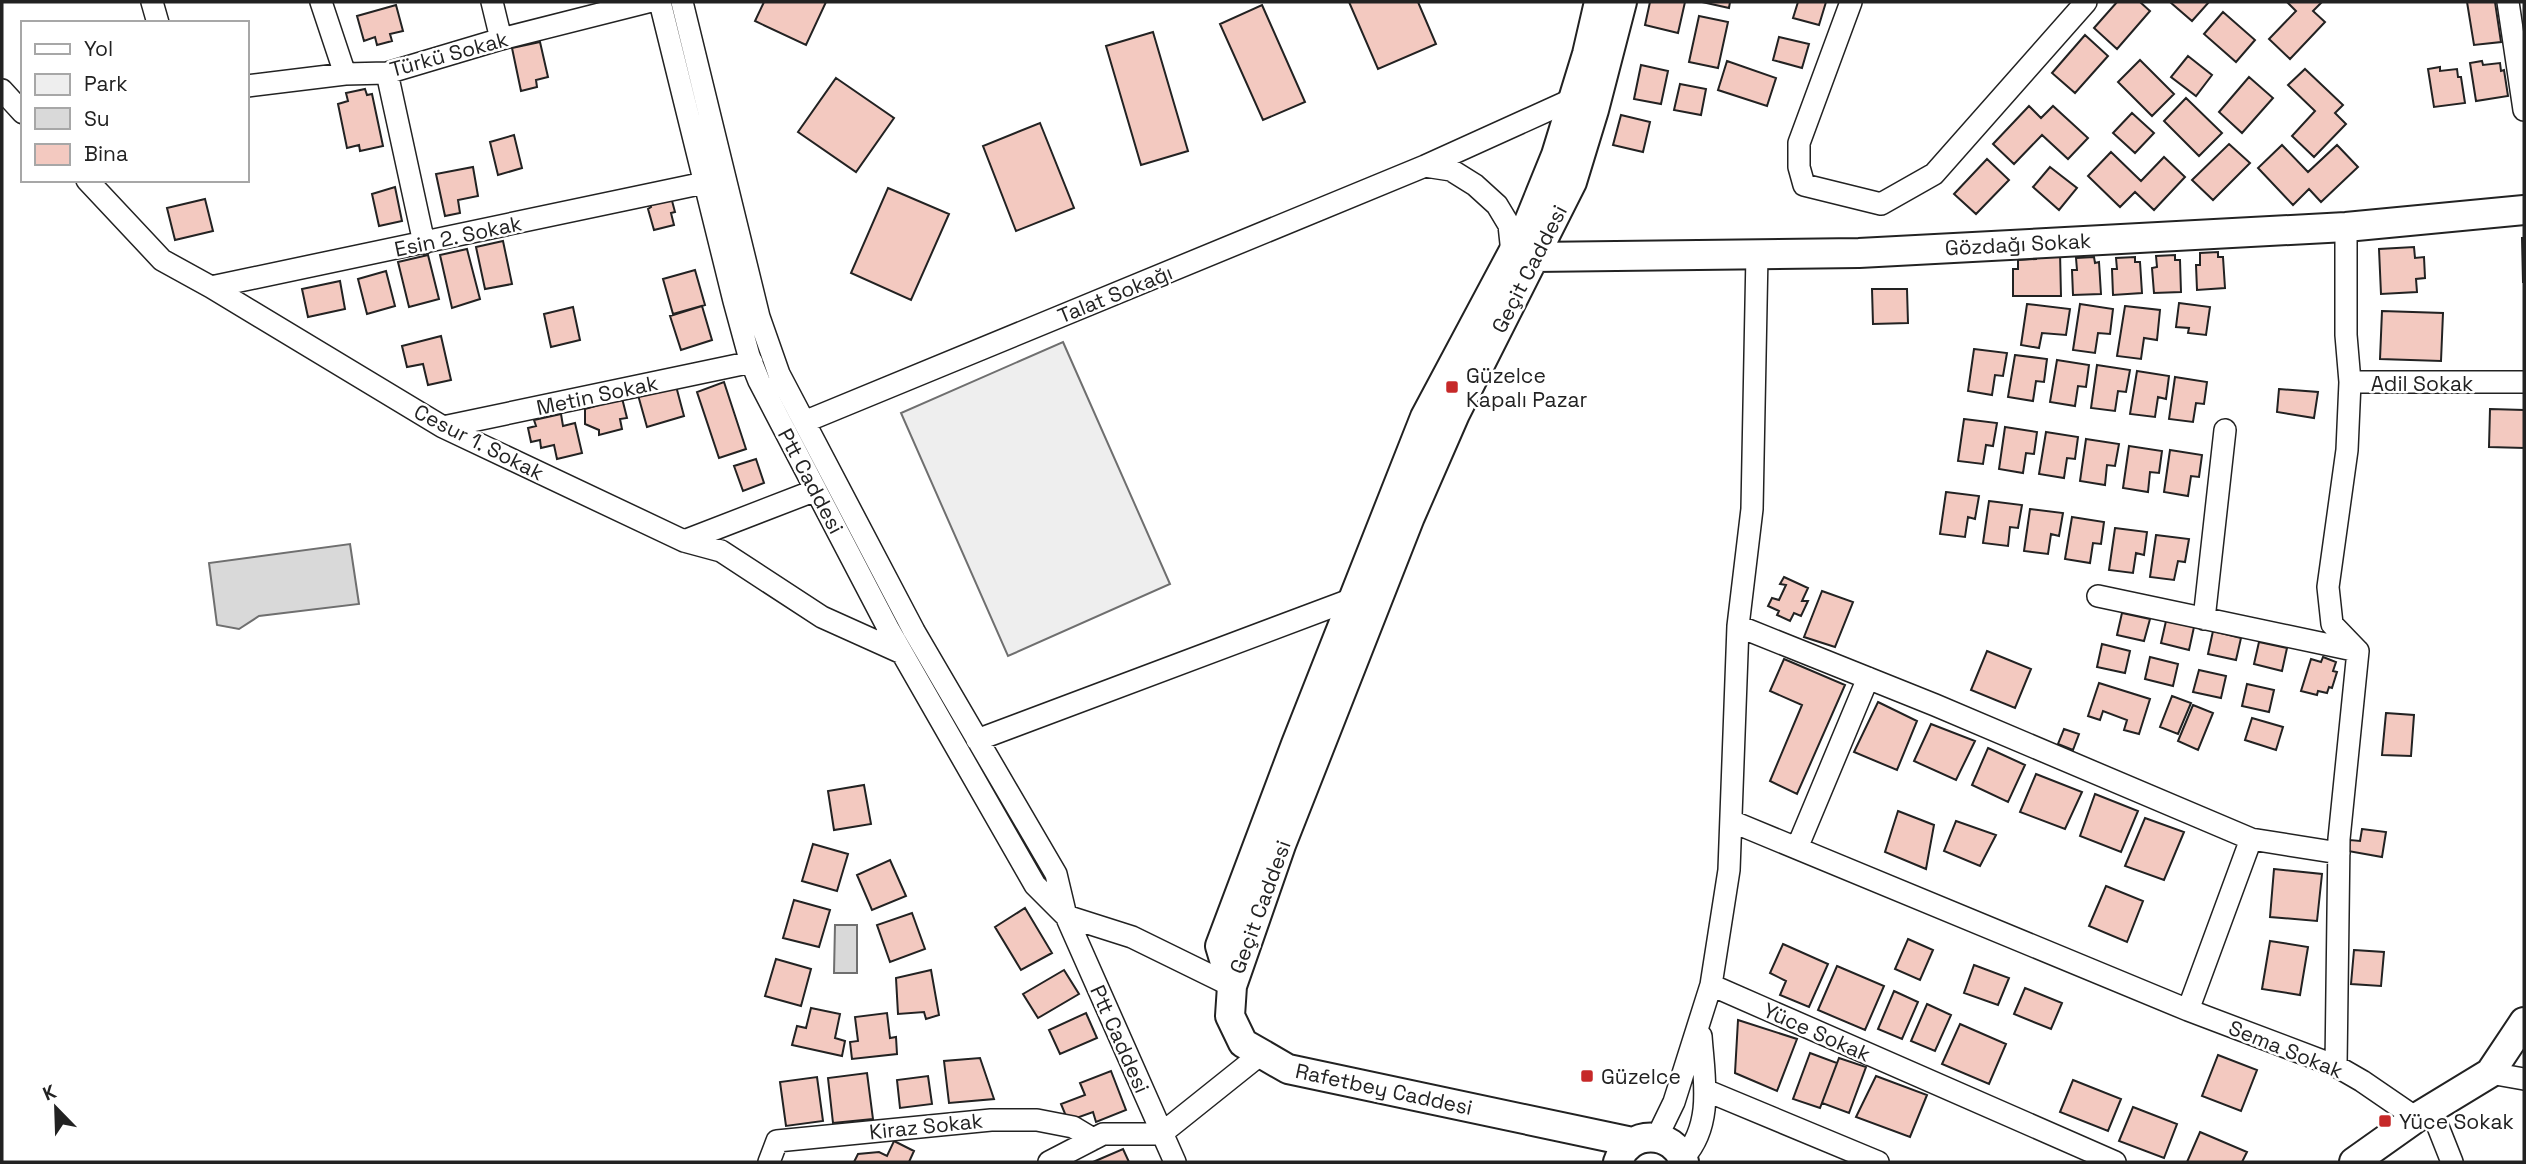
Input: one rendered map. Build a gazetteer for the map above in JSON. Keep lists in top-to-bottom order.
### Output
{
  "streets": {
    "main road": ["Gözdağı Sokak", "Geçit Caddesi", "Rafetbey Caddesi"],
    "street": [
      "Türkü Sokak",
      "Esin 2. Sokak",
      "Talat Sokağı",
      "Adil Sokak",
      "Metin Sokak",
      "Cesur 1. Sokak",
      "Ptt Caddesi",
      "Yüce Sokak",
      "Sema Sokak",
      "Kiraz Sokak"
    ]
  },
  "crossings": [
    ["Esin 2. Sokak", "Cesur 1. Sokak"],
    ["Esin 2. Sokak", "Ptt Caddesi"],
    ["Gözdağı Sokak", "Geçit Caddesi"],
    ["Gözdağı Sokak", "Adil Sokak"],
    ["Geçit Caddesi", "Talat Sokağı"],
    ["Geçit Caddesi", "Rafetbey Caddesi"],
    ["Talat Sokağı", "Ptt Caddesi"],
    ["Metin Sokak", "Cesur 1. Sokak"],
    ["Metin Sokak", "Ptt Caddesi"],
    ["Cesur 1. Sokak", "Ptt Caddesi"]
  ],
  "places": {
    "transit": ["Güzelce Kapalı Pazar", "Güzelce", "Yüce Sokak"]
  },
  "legend": [
    "Yol",
    "Park",
    "Su",
    "Bina"
  ],
  "north": "top left"
}
